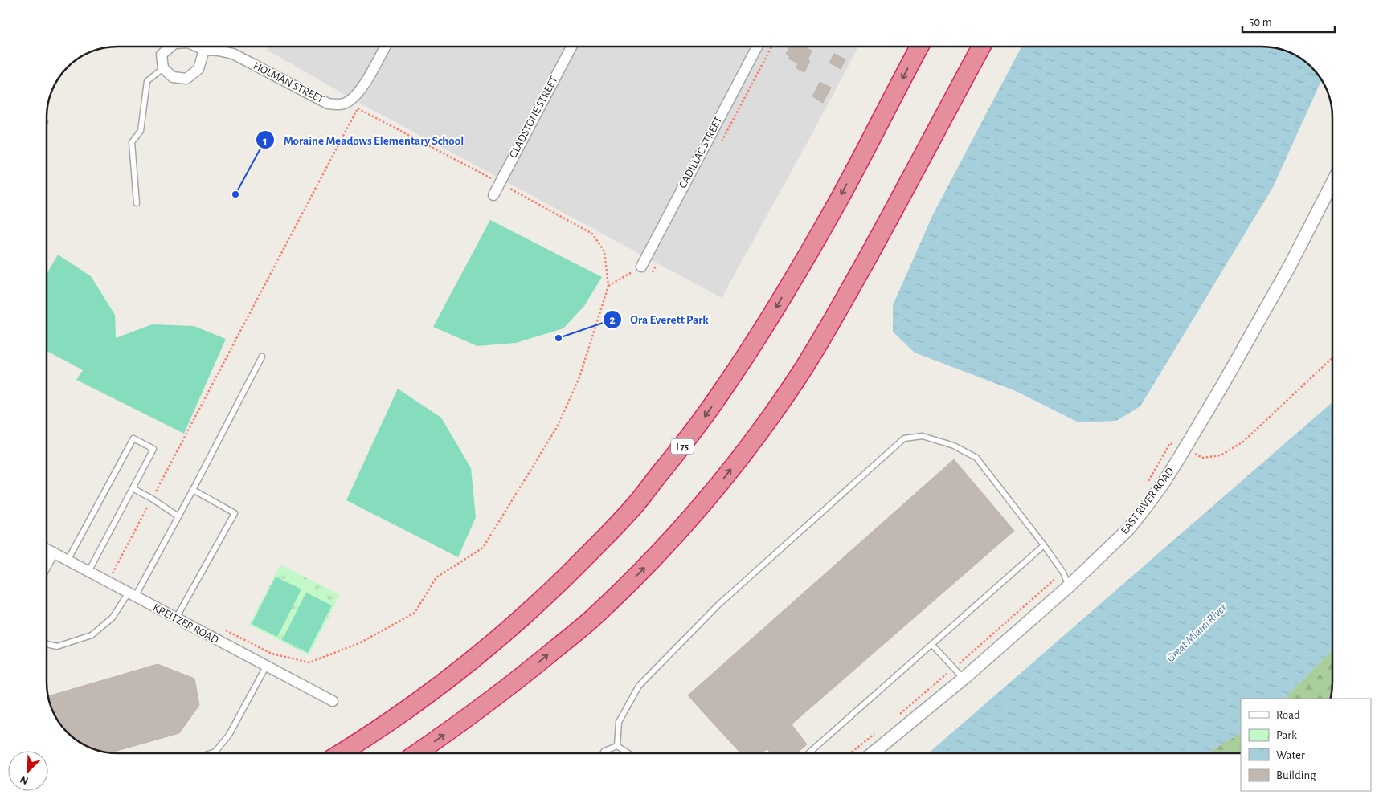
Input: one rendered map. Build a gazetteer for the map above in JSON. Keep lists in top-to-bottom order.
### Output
{
  "streets": {
    "highway": ["I 75"],
    "street": [
      "HOLMAN STREET",
      "GLADSTONE STREET",
      "CADILLAC STREET",
      "EAST RIVER ROAD",
      "KREITZER ROAD"
    ]
  },
  "water": ["Great Miami River"],
  "places": ["Moraine Meadows Elementary School", "Ora Everett Park"],
  "legend": [
    "Road",
    "Park",
    "Water",
    "Building"
  ],
  "scale_bar": "50 m",
  "north": "bottom left"
}
